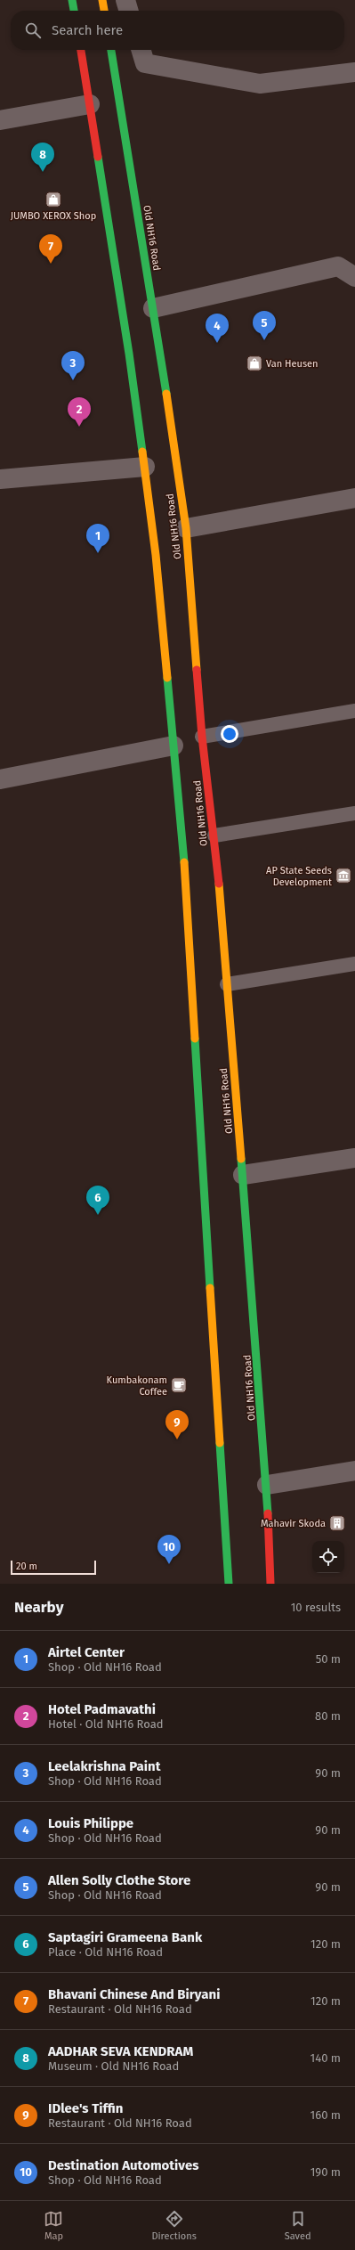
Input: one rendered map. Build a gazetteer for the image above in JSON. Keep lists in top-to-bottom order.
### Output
{
  "streets": {
    "main road": ["Old NH16 Road"]
  },
  "places": {
    "shop": ["JUMBO XEROX Shop", "Van Heusen"],
    "museum": ["AP State Seeds Development"],
    "cafe": ["Kumbakonam Coffee"],
    "building": ["Mahavir Skoda"]
  },
  "scale_bar": "20 m",
  "page": {
    "search": "Search here",
    "pins": [
      "8",
      "7",
      "5",
      "4",
      "3",
      "2",
      "1",
      "6",
      "9",
      "10"
    ],
    "scale": "20 m",
    "heading": ["Nearby", "10 results"],
    "list": [
      {
        "mark": "1",
        "name": "Airtel Center",
        "note": "Shop · Old NH16 Road",
        "value": "50 m"
      },
      {
        "mark": "2",
        "name": "Hotel Padmavathi",
        "note": "Hotel · Old NH16 Road",
        "value": "80 m"
      },
      {
        "mark": "3",
        "name": "Leelakrishna Paint",
        "note": "Shop · Old NH16 Road",
        "value": "90 m"
      },
      {
        "mark": "4",
        "name": "Louis Philippe",
        "note": "Shop · Old NH16 Road",
        "value": "90 m"
      },
      {
        "mark": "5",
        "name": "Allen Solly Clothe Store",
        "note": "Shop · Old NH16 Road",
        "value": "90 m"
      },
      {
        "mark": "6",
        "name": "Saptagiri Grameena Bank",
        "note": "Place · Old NH16 Road",
        "value": "120 m"
      },
      {
        "mark": "7",
        "name": "Bhavani Chinese And Biryani",
        "note": "Restaurant · Old NH16 Road",
        "value": "120 m"
      },
      {
        "mark": "8",
        "name": "AADHAR SEVA KENDRAM",
        "note": "Museum · Old NH16 Road",
        "value": "140 m"
      },
      {
        "mark": "9",
        "name": "IDlee's Tiffin",
        "note": "Restaurant · Old NH16 Road",
        "value": "160 m"
      },
      {
        "mark": "10",
        "name": "Destination Automotives",
        "note": "Shop · Old NH16 Road",
        "value": "190 m"
      }
    ],
    "nav": ["Map", "Directions", "Saved"]
  }
}
